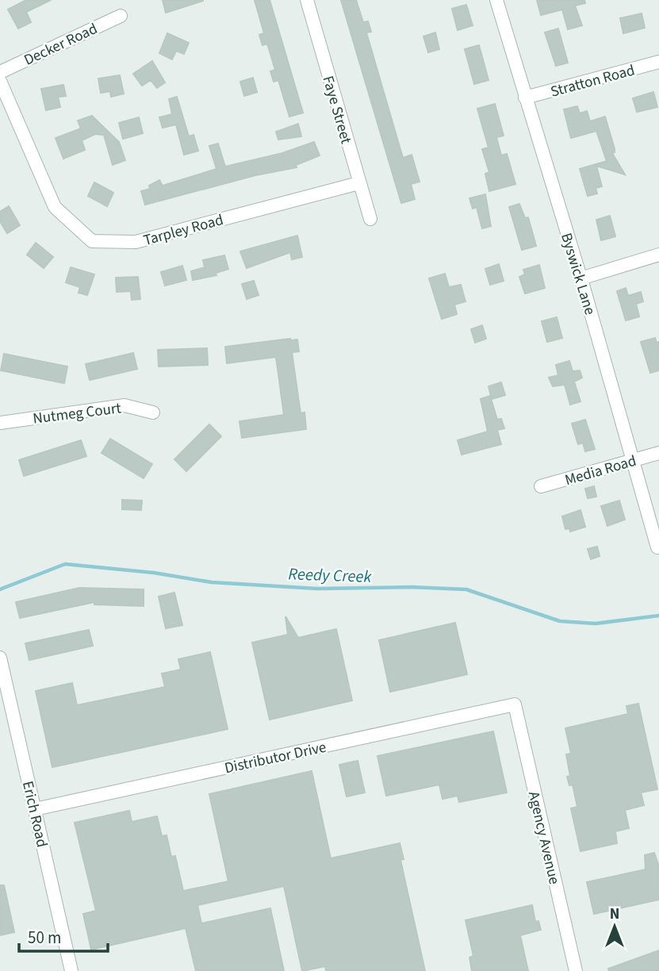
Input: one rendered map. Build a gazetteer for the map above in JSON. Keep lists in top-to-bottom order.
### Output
{
  "streets": {
    "street": [
      "Decker Road",
      "Stratton Road",
      "Faye Street",
      "Tarpley Road",
      "Byswick Lane",
      "Nutmeg Court",
      "Media Road",
      "Distributor Drive",
      "Erich Road",
      "Agency Avenue"
    ]
  },
  "crossings": [
    ["Stratton Road", "Byswick Lane"],
    ["Faye Street", "Tarpley Road"],
    ["Byswick Lane", "Media Road"],
    ["Distributor Drive", "Erich Road"],
    ["Distributor Drive", "Agency Avenue"]
  ],
  "water": ["Reedy Creek"],
  "scale_bar": "50 m",
  "north": "top"
}
